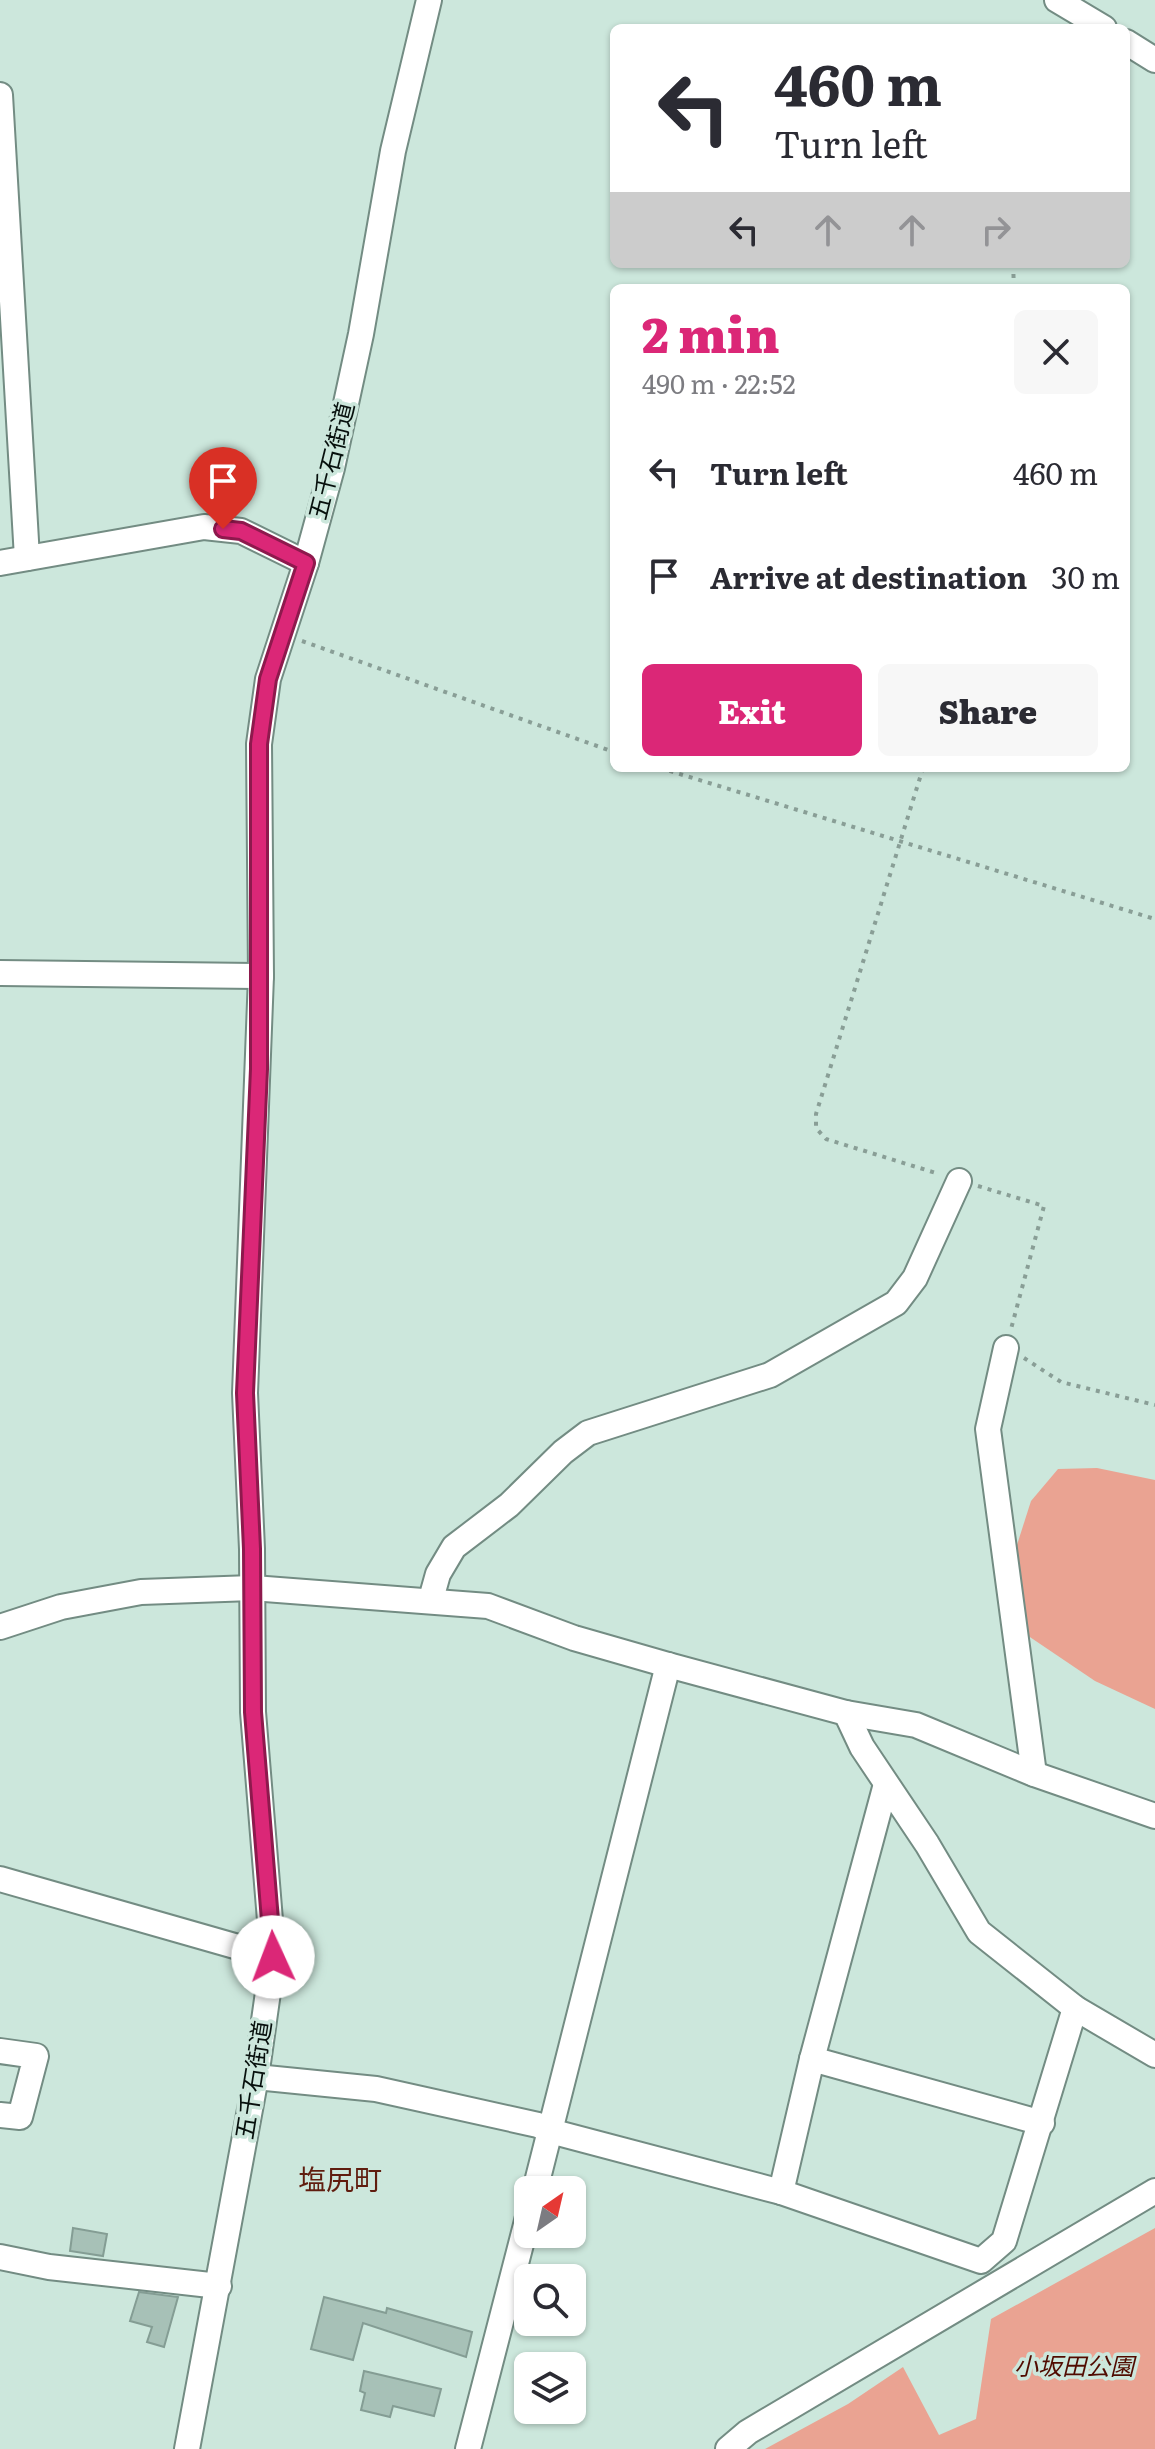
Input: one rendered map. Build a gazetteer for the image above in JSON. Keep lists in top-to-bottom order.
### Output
{
  "streets": {
    "street": ["五千石街道"]
  },
  "districts": ["塩尻町"],
  "parks": ["小坂田公園"],
  "north": "top right",
  "page": {
    "turn": ["460 m", "Turn left"],
    "heading": ["2 min", "490 m · 22:52"],
    "list": [
      {
        "name": "Turn left",
        "value": "460 m"
      },
      {
        "name": "Arrive at destination",
        "value": "30 m"
      }
    ],
    "buttons": ["Exit", "Share"]
  }
}
